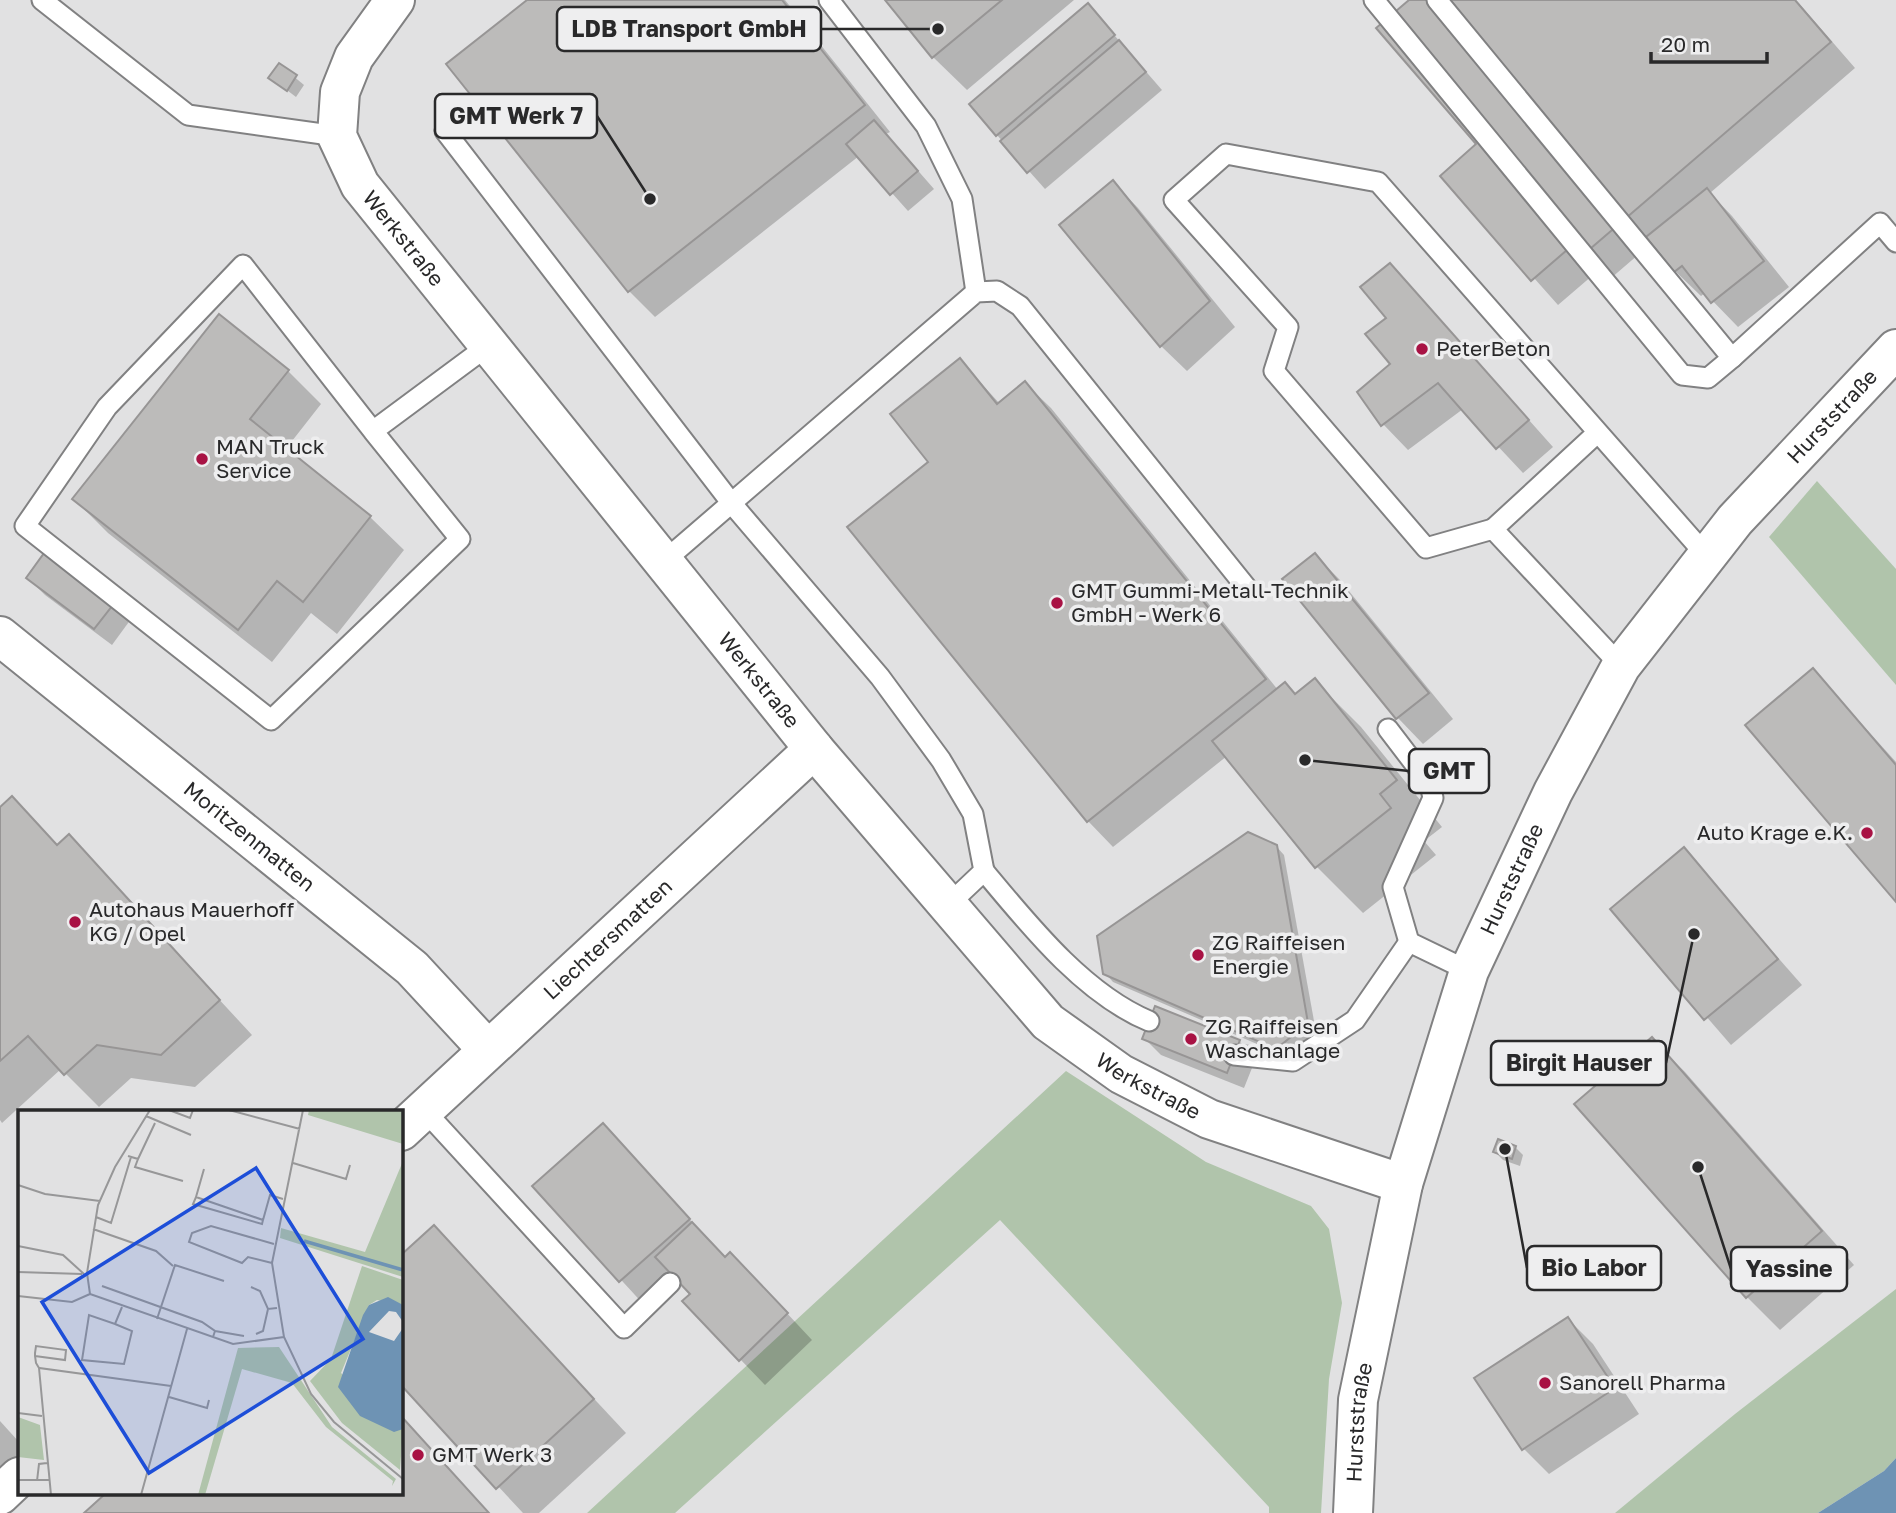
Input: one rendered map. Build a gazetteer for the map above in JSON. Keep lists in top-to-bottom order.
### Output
{
  "streets": {
    "street": [
      "Werkstraße",
      "Hurststraße",
      "Moritzenmatten",
      "Liechtersmatten"
    ]
  },
  "crossings": [
    ["Werkstraße", "Hurststraße"],
    ["Werkstraße", "Liechtersmatten"],
    ["Moritzenmatten", "Liechtersmatten"]
  ],
  "places": [
    "LDB Transport GmbH",
    "GMT Werk 7",
    "PeterBeton",
    "MAN Truck Service",
    "GMT Gummi-Metall-Technik GmbH - Werk 6",
    "GMT",
    "Auto Krage e.K.",
    "Autohaus Mauerhoff KG / Opel",
    "Birgit Hauser",
    "ZG Raiffeisen Energie",
    "ZG Raiffeisen Waschanlage",
    "Bio Labor",
    "Yassine",
    "Sanorell Pharma",
    "GMT Werk 3"
  ],
  "scale_bar": "20 m"
}
